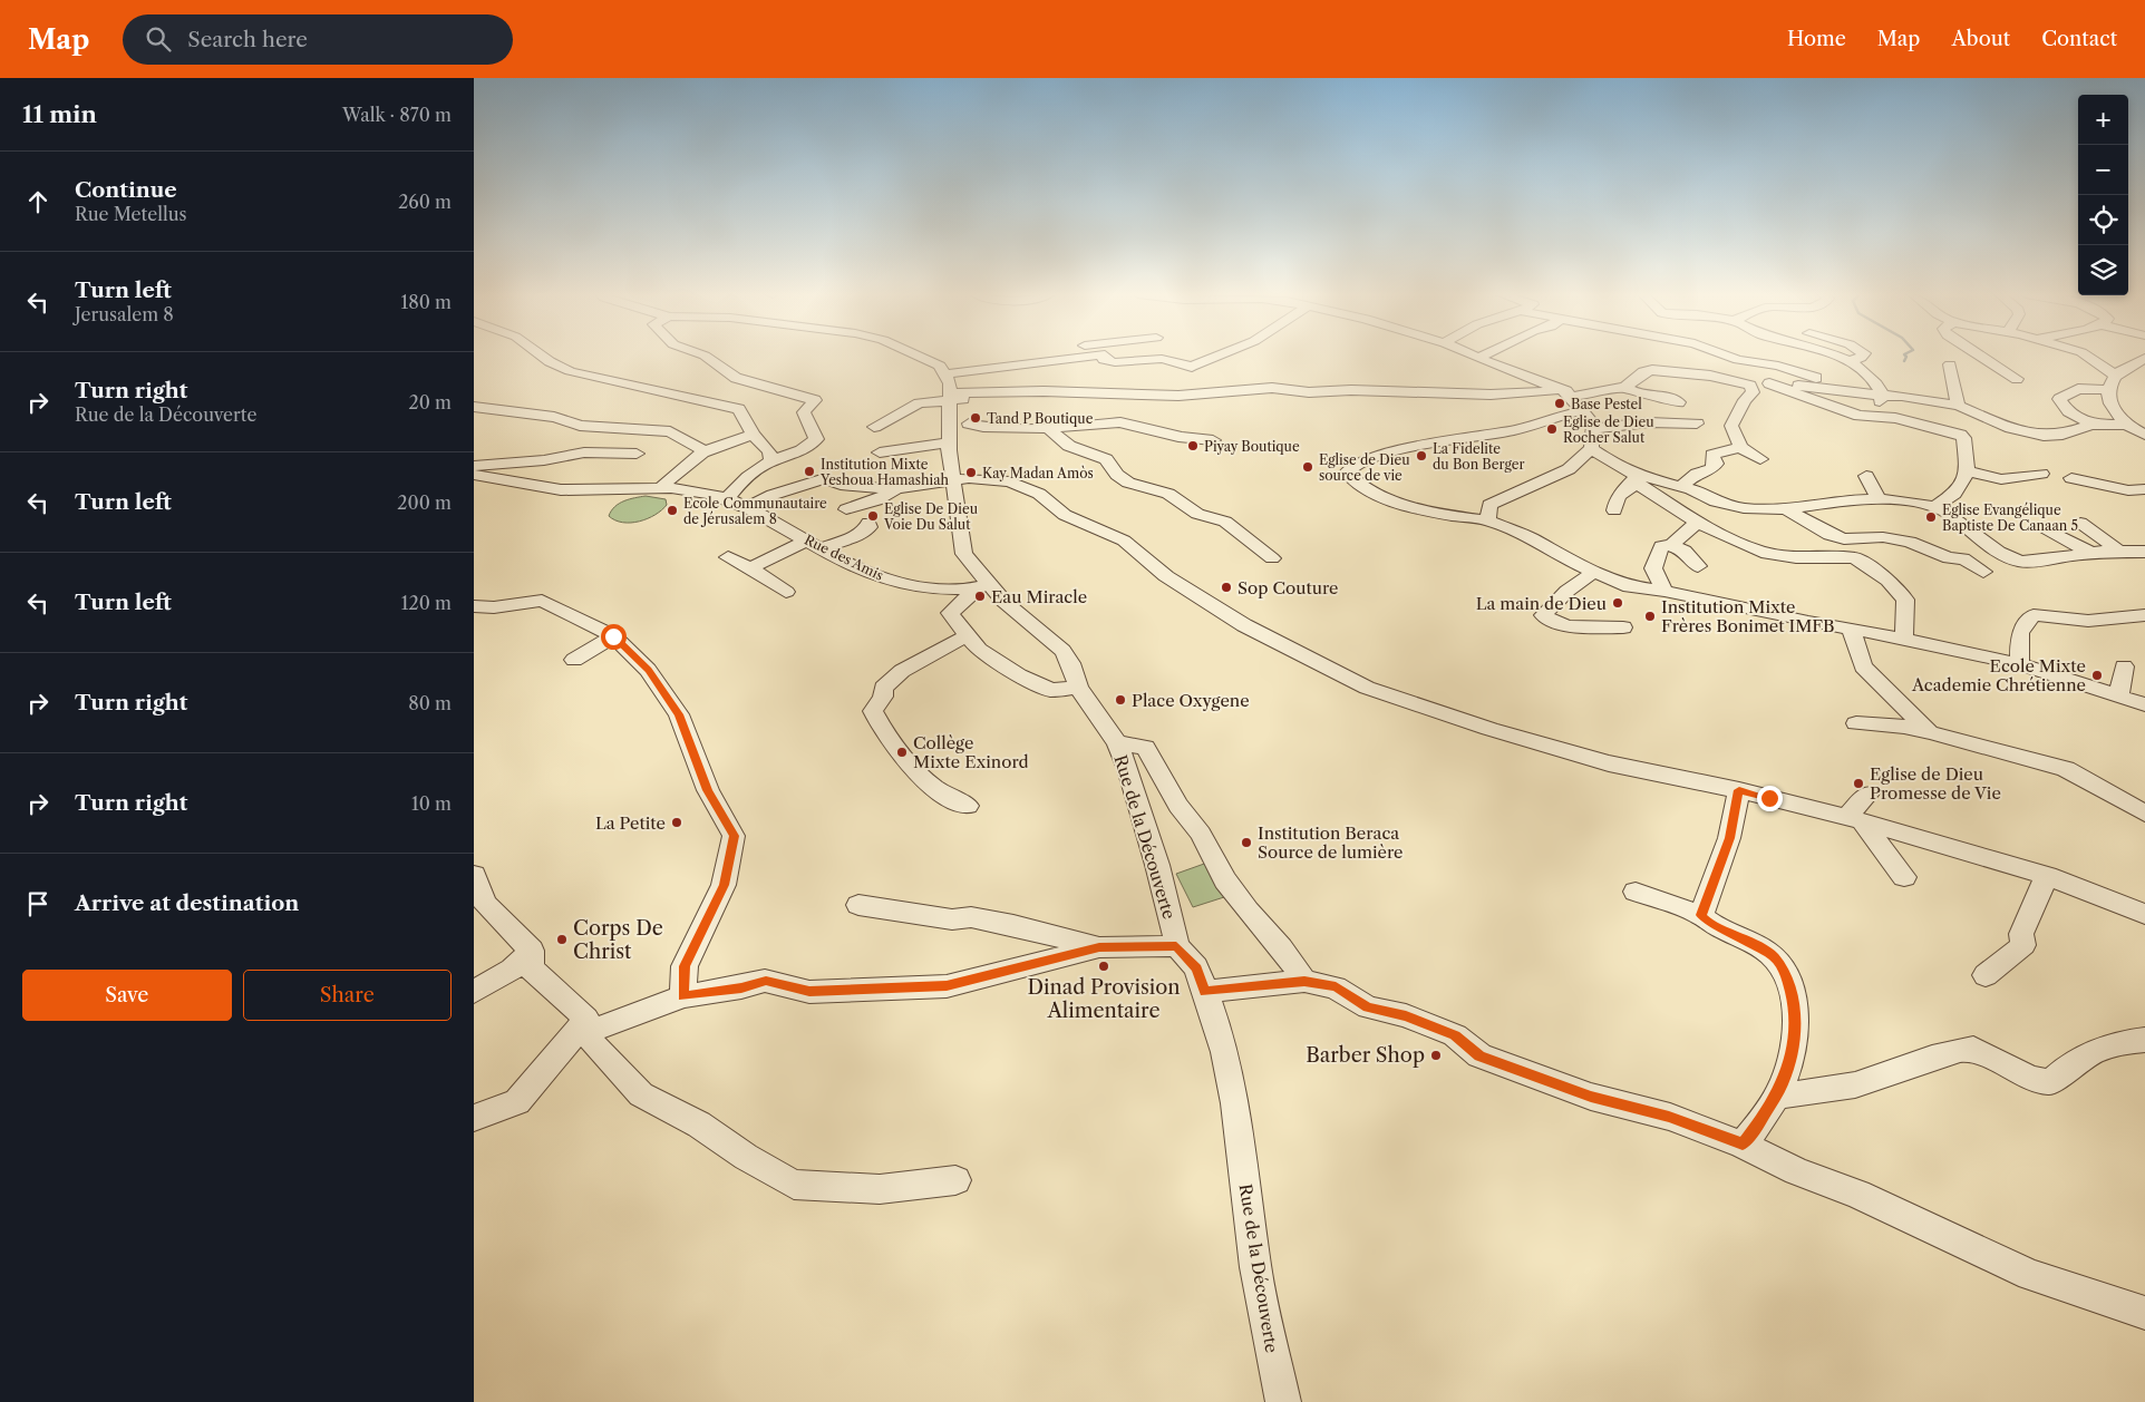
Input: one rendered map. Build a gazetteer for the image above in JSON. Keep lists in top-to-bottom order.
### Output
{
  "streets": {
    "street": ["Rue des Amis", "Rue de la Découverte"]
  },
  "crossings": [
    ["Rue des Amis", "Rue de la Découverte"]
  ],
  "places": [
    "Base Pestel",
    "Tand P Boutique",
    "Eglise de Dieu Rocher Salut",
    "Piyay Boutique",
    "La Fidelite du Bon Berger",
    "Eglise de Dieu source de vie",
    "Institution Mixte Yeshoua Hamashiah",
    "Kay Madan Amòs",
    "Ecole Communautaire de Jérusalem 8",
    "Eglise De Dieu Voie Du Salut",
    "Eglise Evangélique Baptiste De Canaan 5",
    "Sop Couture",
    "Eau Miracle",
    "La main de Dieu",
    "Institution Mixte Frères Bonimet IMFB",
    "Ecole Mixte Academie Chrétienne",
    "Place Oxygene",
    "Collège Mixte Exinord",
    "Eglise de Dieu Promesse de Vie",
    "La Petite",
    "Institution Beraca Source de lumière",
    "Corps De Christ",
    "Dinad Provision Alimentaire",
    "Barber Shop"
  ],
  "page": {
    "header": "Map",
    "search": "Search here",
    "nav": [
      "Home",
      "Map",
      "About",
      "Contact"
    ],
    "heading": ["11 min", "Walk · 870 m"],
    "map_buttons": ["+", "−"],
    "list": [
      ["Continue", "Rue Metellus", "260 m"],
      ["Turn left", "Jerusalem 8", "180 m"],
      ["Turn right", "Rue de la Découverte", "20 m"],
      ["Turn left", "200 m"],
      ["Turn left", "120 m"],
      ["Turn right", "80 m"],
      ["Turn right", "10 m"],
      "Arrive at destination"
    ],
    "buttons": ["Save", "Share"]
  }
}
